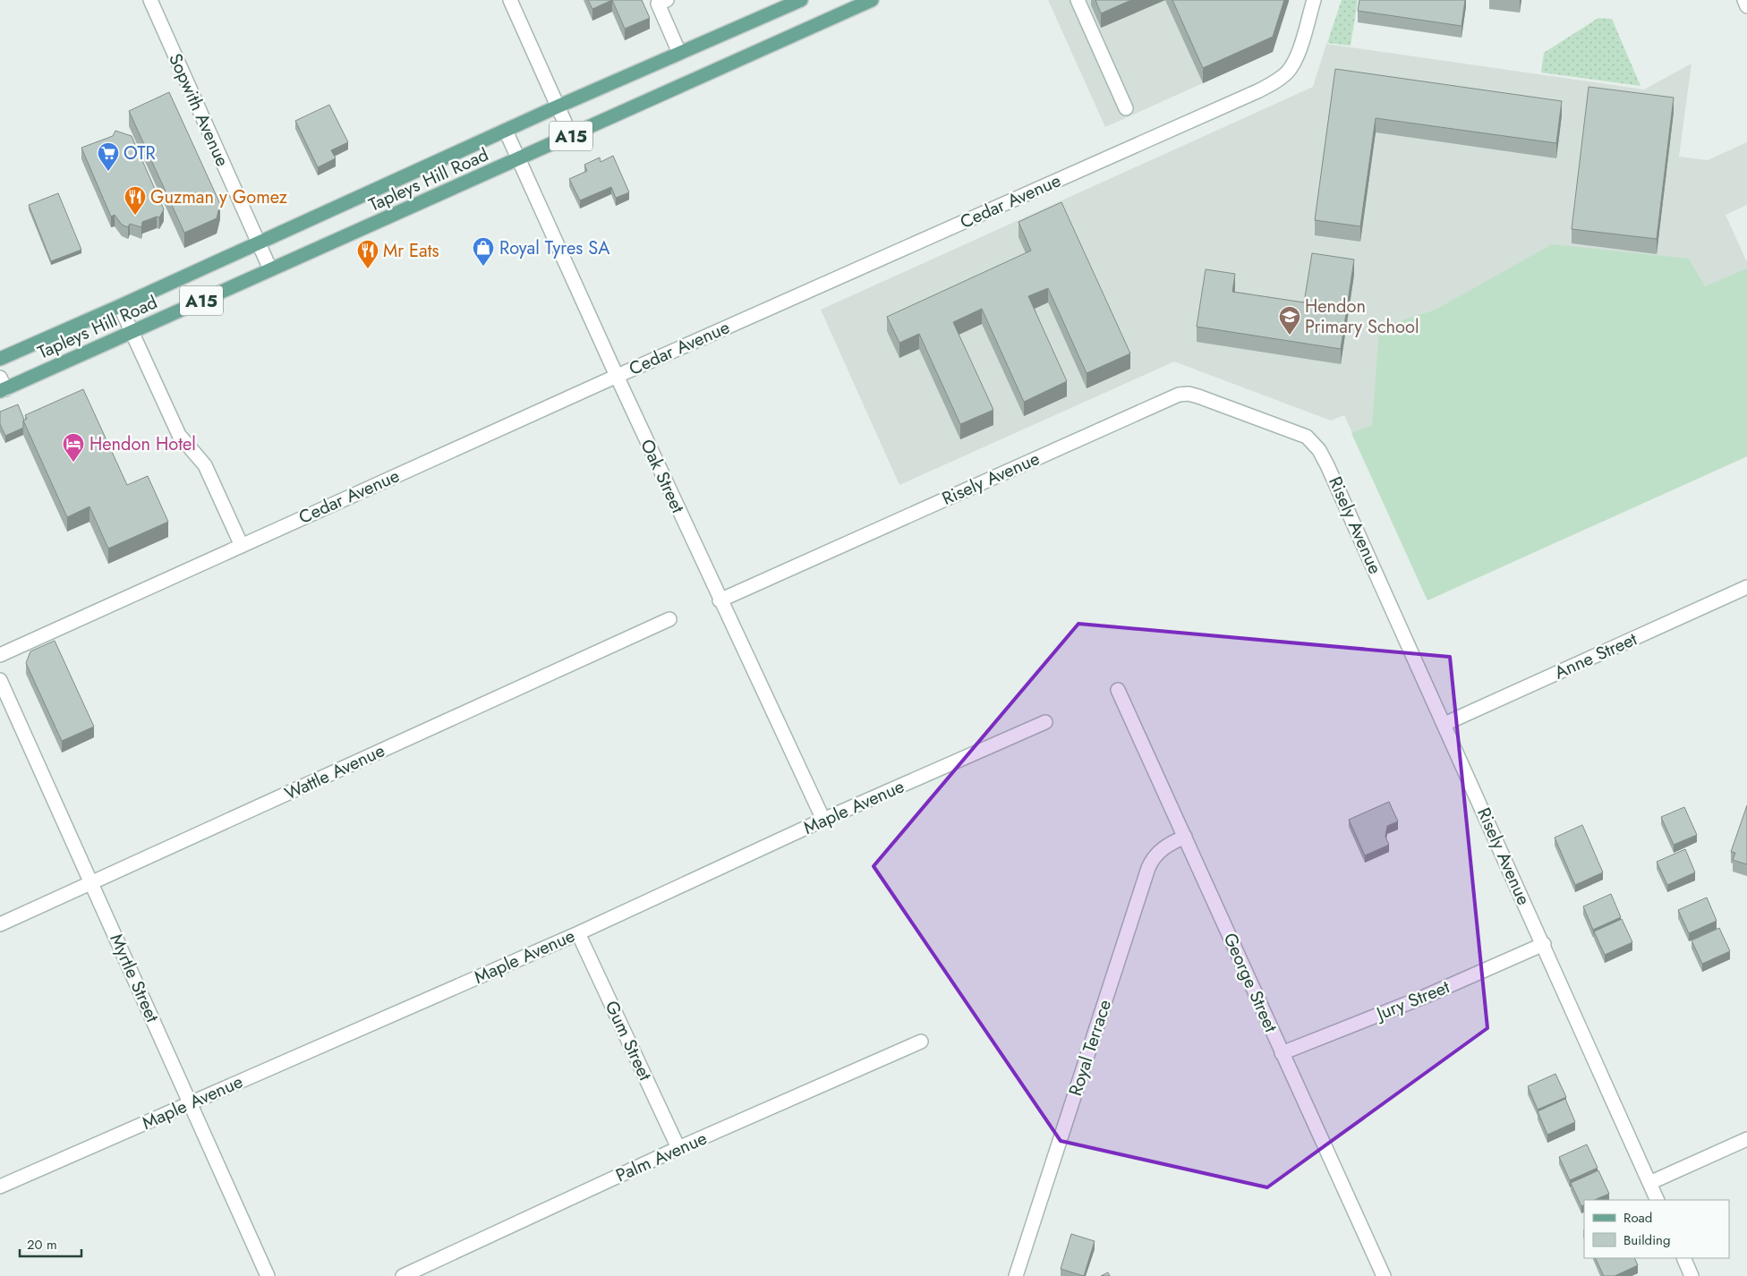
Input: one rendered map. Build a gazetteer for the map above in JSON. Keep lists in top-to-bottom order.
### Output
{
  "streets": {
    "main road": ["A15", "Tapleys Hill Road"],
    "street": [
      "Sopwith Avenue",
      "Cedar Avenue",
      "Oak Street",
      "Risely Avenue",
      "Anne Street",
      "Wattle Avenue",
      "Maple Avenue",
      "Myrtle Street",
      "George Street",
      "Jury Street",
      "Gum Street",
      "Royal Terrace",
      "Palm Avenue"
    ]
  },
  "crossings": [
    ["Sopwith Avenue", "Tapleys Hill Road"],
    ["Tapleys Hill Road", "Oak Street"],
    ["Cedar Avenue", "Oak Street"],
    ["Oak Street", "Risely Avenue"],
    ["Oak Street", "Maple Avenue"],
    ["Risely Avenue", "Anne Street"],
    ["Risely Avenue", "Jury Street"],
    ["Wattle Avenue", "Myrtle Street"],
    ["Maple Avenue", "Myrtle Street"],
    ["Maple Avenue", "Gum Street"],
    ["George Street", "Jury Street"],
    ["George Street", "Royal Terrace"],
    ["Gum Street", "Palm Avenue"]
  ],
  "places": {
    "supermarket": ["OTR"],
    "restaurant": ["Guzman y Gomez", "Mr Eats"],
    "shop": ["Royal Tyres SA"],
    "school or university": ["Hendon Primary School"],
    "hotel": ["Hendon Hotel"]
  },
  "legend": ["Road", "Building"],
  "scale_bar": "20 m"
}
